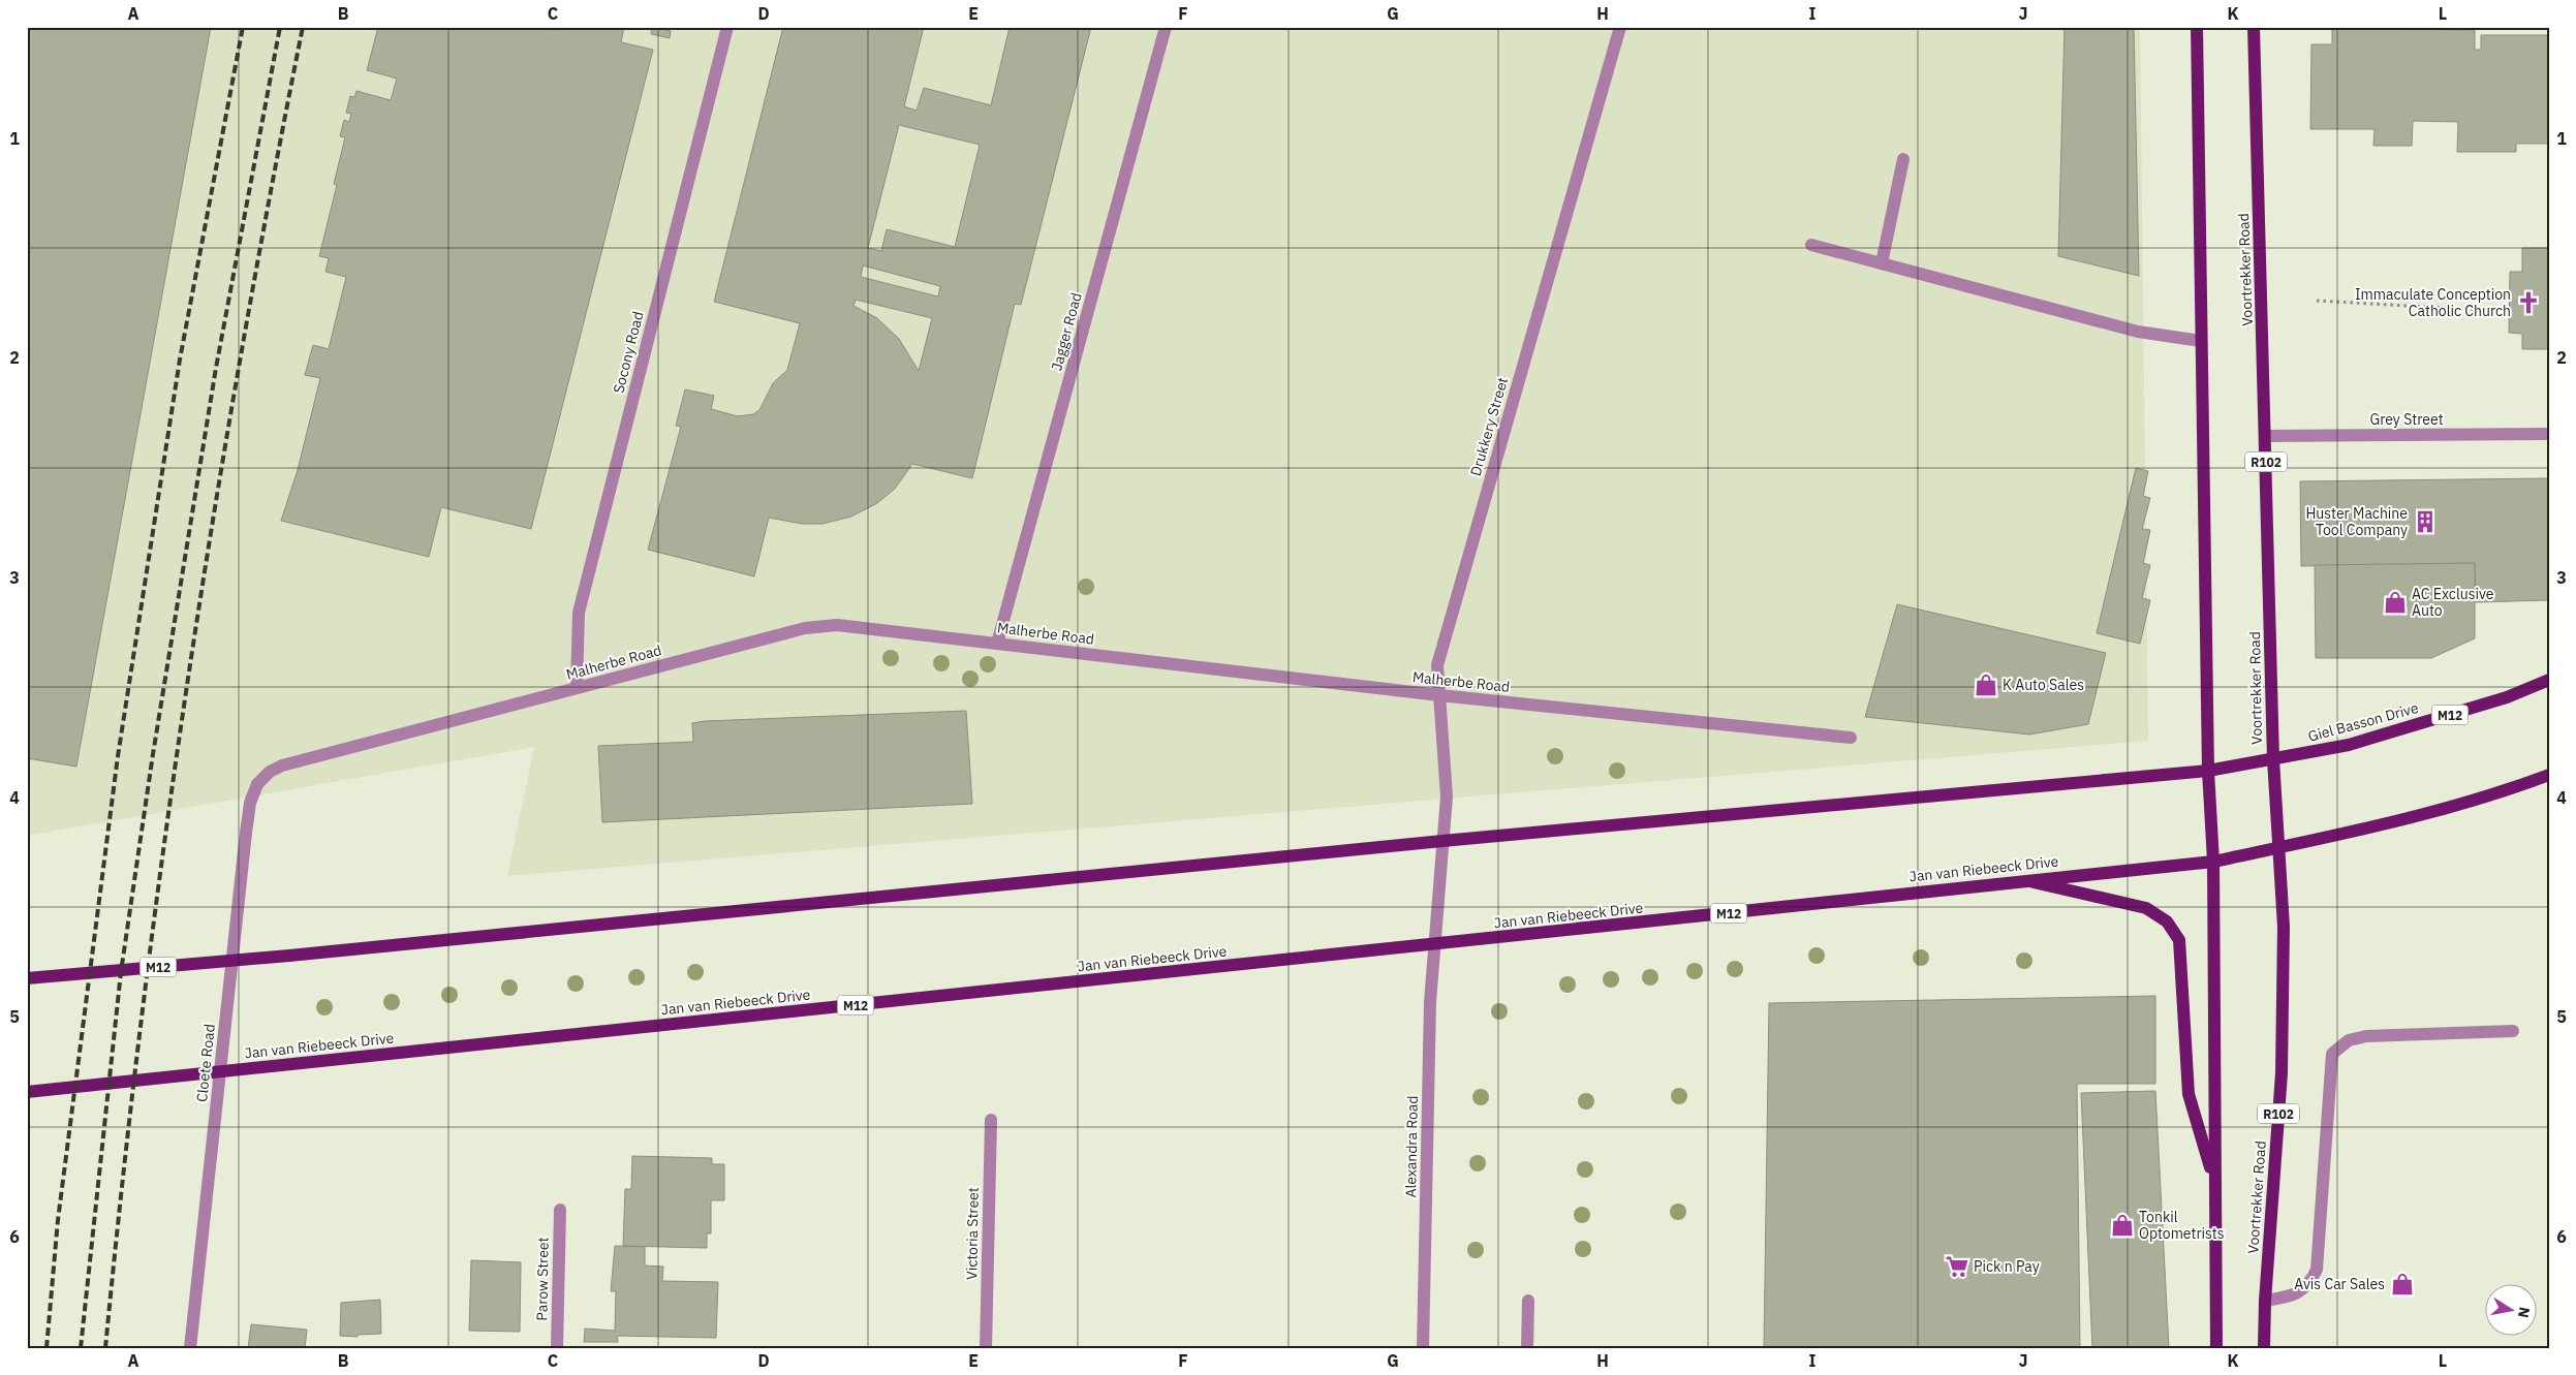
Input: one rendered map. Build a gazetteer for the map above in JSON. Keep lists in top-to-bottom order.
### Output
{
  "streets": {
    "main road": [
      "Voortrekker Road",
      "R102",
      "M12",
      "Giel Basson Drive",
      "Jan van Riebeeck Drive"
    ],
    "street": [
      "Jagger Road",
      "Socony Road",
      "Grey Street",
      "Drukkery Street",
      "Malherbe Road",
      "Cloete Road",
      "Alexandra Road",
      "Victoria Street",
      "Parow Street"
    ]
  },
  "crossings": [
    ["Voortrekker Road", "Grey Street"],
    ["Voortrekker Road", "M12"],
    ["Voortrekker Road", "Giel Basson Drive"],
    ["Voortrekker Road", "Jan van Riebeeck Drive"],
    ["Jagger Road", "Malherbe Road"],
    ["Socony Road", "Malherbe Road"],
    ["Drukkery Street", "Malherbe Road"],
    ["Drukkery Street", "M12"],
    ["Drukkery Street", "Alexandra Road"],
    ["Malherbe Road", "Cloete Road"],
    ["M12", "Giel Basson Drive"],
    ["M12", "Jan van Riebeeck Drive"],
    ["M12", "Alexandra Road"],
    ["Jan van Riebeeck Drive", "Alexandra Road"]
  ],
  "places": {
    "church": ["Immaculate Conception Catholic Church"],
    "building": ["Huster Machine Tool Company"],
    "shop": [
      "AC Exclusive Auto",
      "K Auto Sales",
      "Tonkil Optometrists",
      "Avis Car Sales"
    ],
    "supermarket": ["Pick n Pay"]
  },
  "north": "right",
  "grid": {
    "columns": [
      "A",
      "B",
      "C",
      "D",
      "E",
      "F",
      "G",
      "H",
      "I",
      "J",
      "K",
      "L"
    ],
    "rows": [
      "1",
      "2",
      "3",
      "4",
      "5",
      "6"
    ]
  }
}
